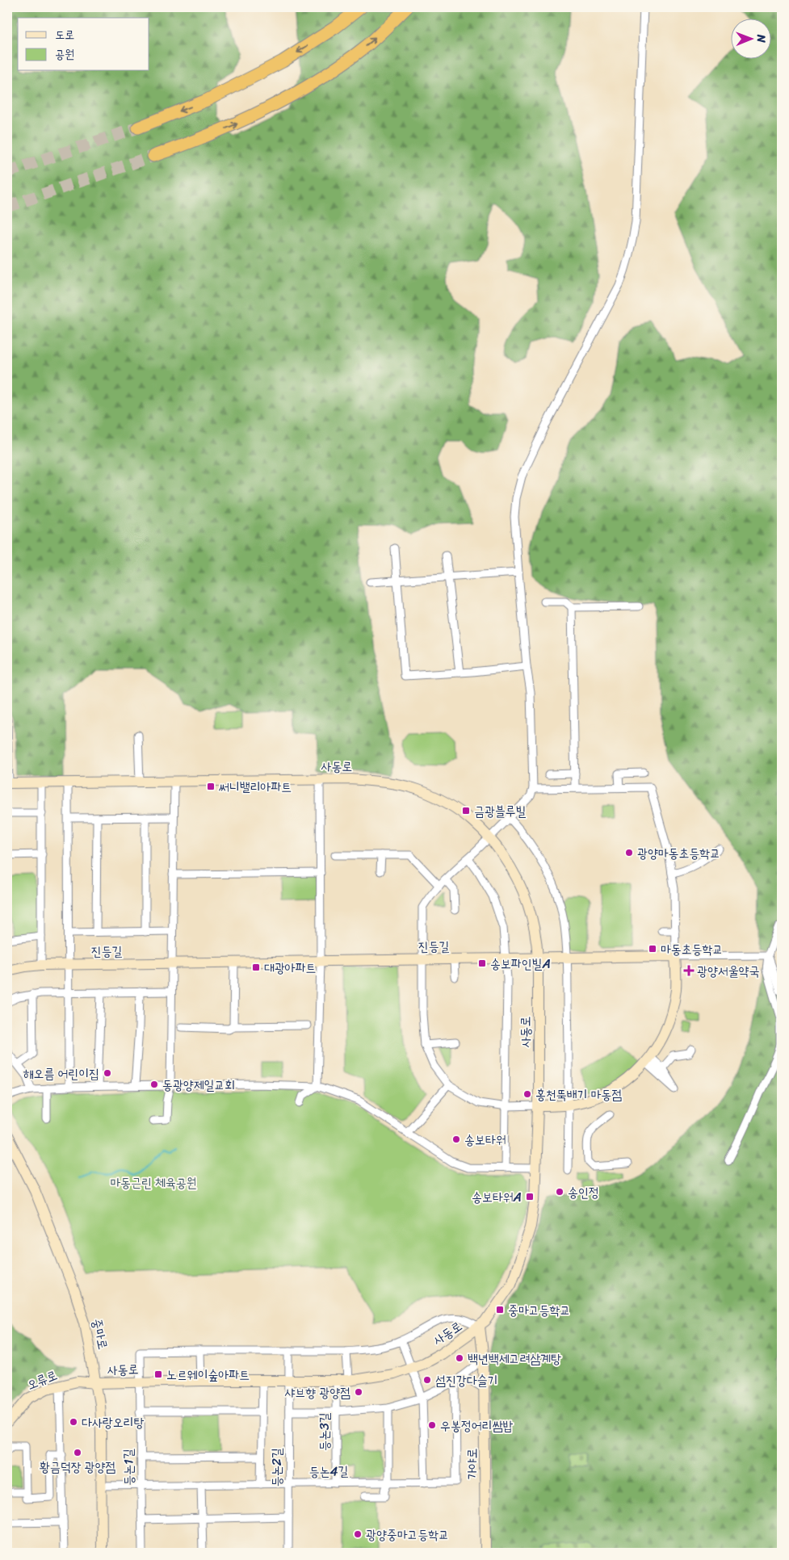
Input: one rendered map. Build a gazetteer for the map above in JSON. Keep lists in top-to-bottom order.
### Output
{
  "streets": {
    "street": [
      "사동로",
      "진등길",
      "중마로",
      "오류로",
      "등논3길",
      "가야로",
      "등논1길",
      "등논2길",
      "등논4길"
    ]
  },
  "crossings": [
    ["사동로", "진등길"],
    ["사동로", "중마로"],
    ["사동로", "오류로"],
    ["사동로", "등논3길"],
    ["사동로", "가야로"],
    ["사동로", "등논1길"],
    ["사동로", "등논2길"],
    ["중마로", "오류로"],
    ["중마로", "등논4길"],
    ["등논3길", "등논4길"],
    ["등논1길", "등논4길"],
    ["등논2길", "등논4길"]
  ],
  "parks": ["마동근린 체육공원"],
  "places": {
    "transit": [
      "써니밸리아파트",
      "금광블루빌",
      "마동초등학교",
      "송보파인빌A",
      "대광아파트",
      "송보타워A",
      "중마고등학교",
      "노르웨이숲아파트"
    ],
    "other": [
      "광양마동초등학교",
      "해오름 어린이집",
      "동광양제일교회",
      "홍천뚝배기 마동점",
      "송보타워",
      "송인정",
      "백년백세고려삼계탕",
      "섬진강다슬기",
      "샤브향 광양점",
      "다사랑오리탕",
      "우봉정어리쌈밥",
      "황금덕장 광양점",
      "광양중마고등학교"
    ],
    "health": ["광양서울약국"]
  },
  "legend": ["도로", "공원"],
  "north": "right"
}
